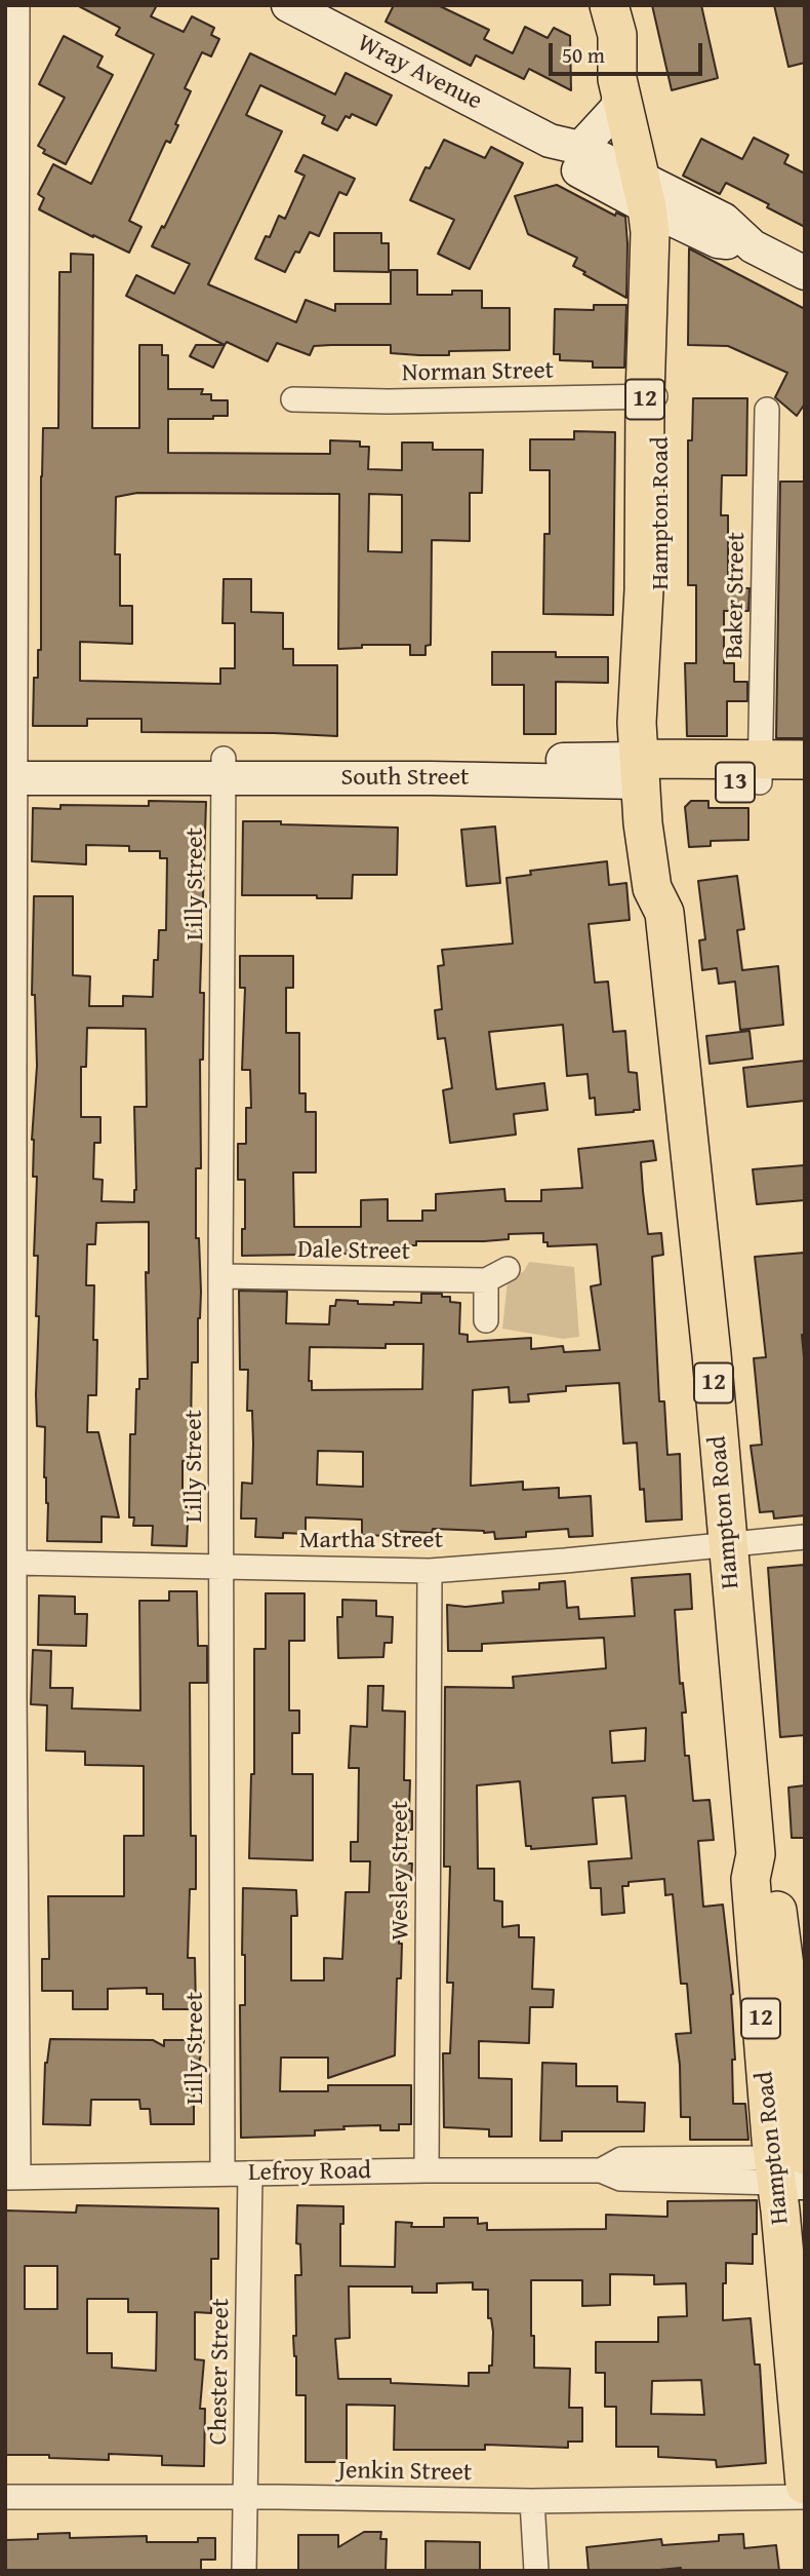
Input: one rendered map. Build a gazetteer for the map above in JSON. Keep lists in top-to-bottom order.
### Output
{
  "streets": {
    "main road": [
      "12",
      "Hampton Road",
      "South Street",
      "13"
    ],
    "street": [
      "Wray Avenue",
      "Norman Street",
      "Baker Street",
      "Lilly Street",
      "Dale Street",
      "Martha Street",
      "Wesley Street",
      "Lefroy Road",
      "Chester Street",
      "Jenkin Street"
    ]
  },
  "crossings": [
    ["Wray Avenue", "Hampton Road"],
    ["Norman Street", "Hampton Road"],
    ["Hampton Road", "South Street"],
    ["Hampton Road", "Martha Street"],
    ["Hampton Road", "Lefroy Road"],
    ["Baker Street", "South Street"],
    ["South Street", "Lilly Street"],
    ["Lilly Street", "Dale Street"],
    ["Lilly Street", "Martha Street"],
    ["Lilly Street", "Lefroy Road"],
    ["Martha Street", "Wesley Street"],
    ["Wesley Street", "Lefroy Road"],
    ["Lefroy Road", "Chester Street"],
    ["Chester Street", "Jenkin Street"]
  ],
  "scale_bar": "50 m"
}
